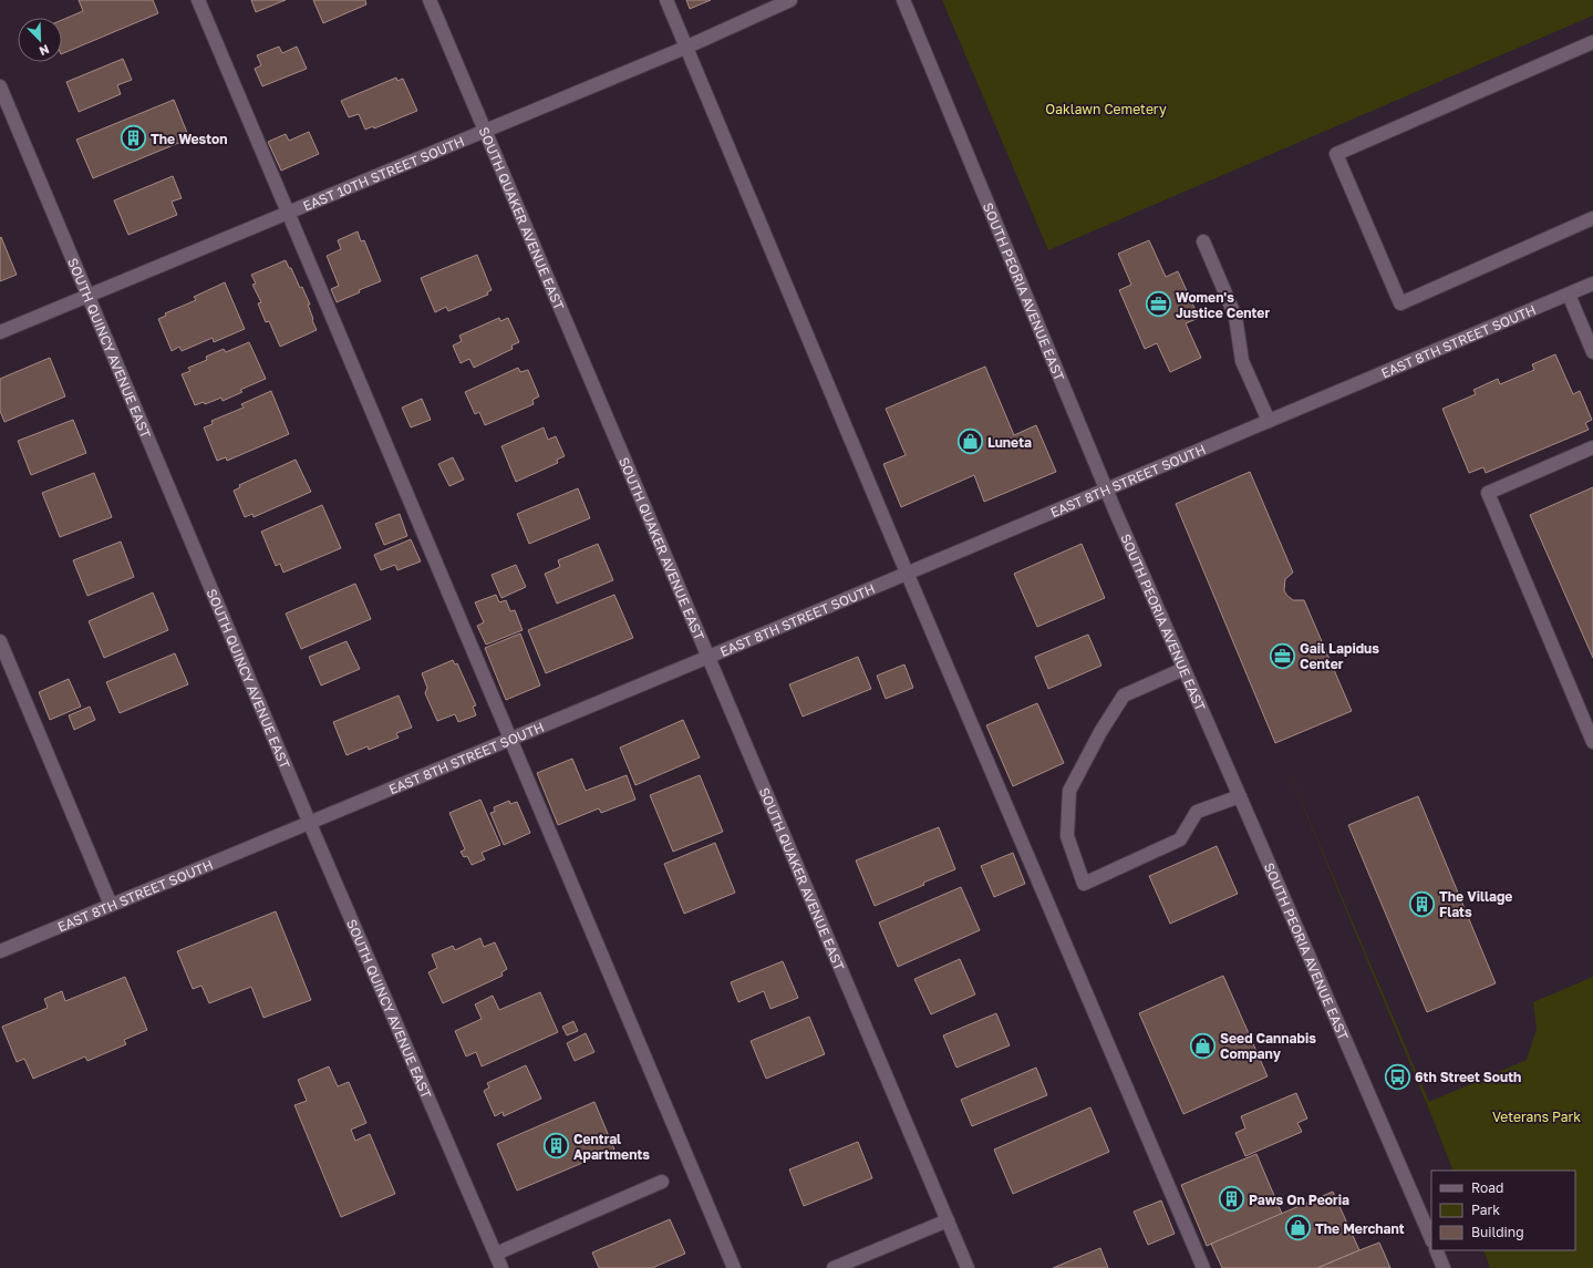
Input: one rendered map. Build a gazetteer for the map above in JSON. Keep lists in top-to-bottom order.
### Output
{
  "streets": {
    "street": [
      "EAST 10TH STREET SOUTH",
      "SOUTH QUAKER AVENUE EAST",
      "SOUTH PEORIA AVENUE EAST",
      "EAST 8TH STREET SOUTH",
      "SOUTH QUINCY AVENUE EAST"
    ]
  },
  "crossings": [
    ["EAST 10TH STREET SOUTH", "SOUTH QUAKER AVENUE EAST"],
    ["EAST 10TH STREET SOUTH", "SOUTH QUINCY AVENUE EAST"],
    ["SOUTH QUAKER AVENUE EAST", "EAST 8TH STREET SOUTH"],
    ["SOUTH PEORIA AVENUE EAST", "EAST 8TH STREET SOUTH"],
    ["EAST 8TH STREET SOUTH", "SOUTH QUINCY AVENUE EAST"]
  ],
  "parks": ["Oaklawn Cemetery", "Veterans Park"],
  "places": {
    "building": [
      "The Weston",
      "The Village Flats",
      "Central Apartments",
      "Paws On Peoria"
    ],
    "office": ["Women's Justice Center", "Gail Lapidus Center"],
    "shop": ["Luneta", "Seed Cannabis Company", "The Merchant"],
    "bus stop": ["6th Street South"]
  },
  "legend": ["Road", "Park", "Building"],
  "north": "bottom right"
}
